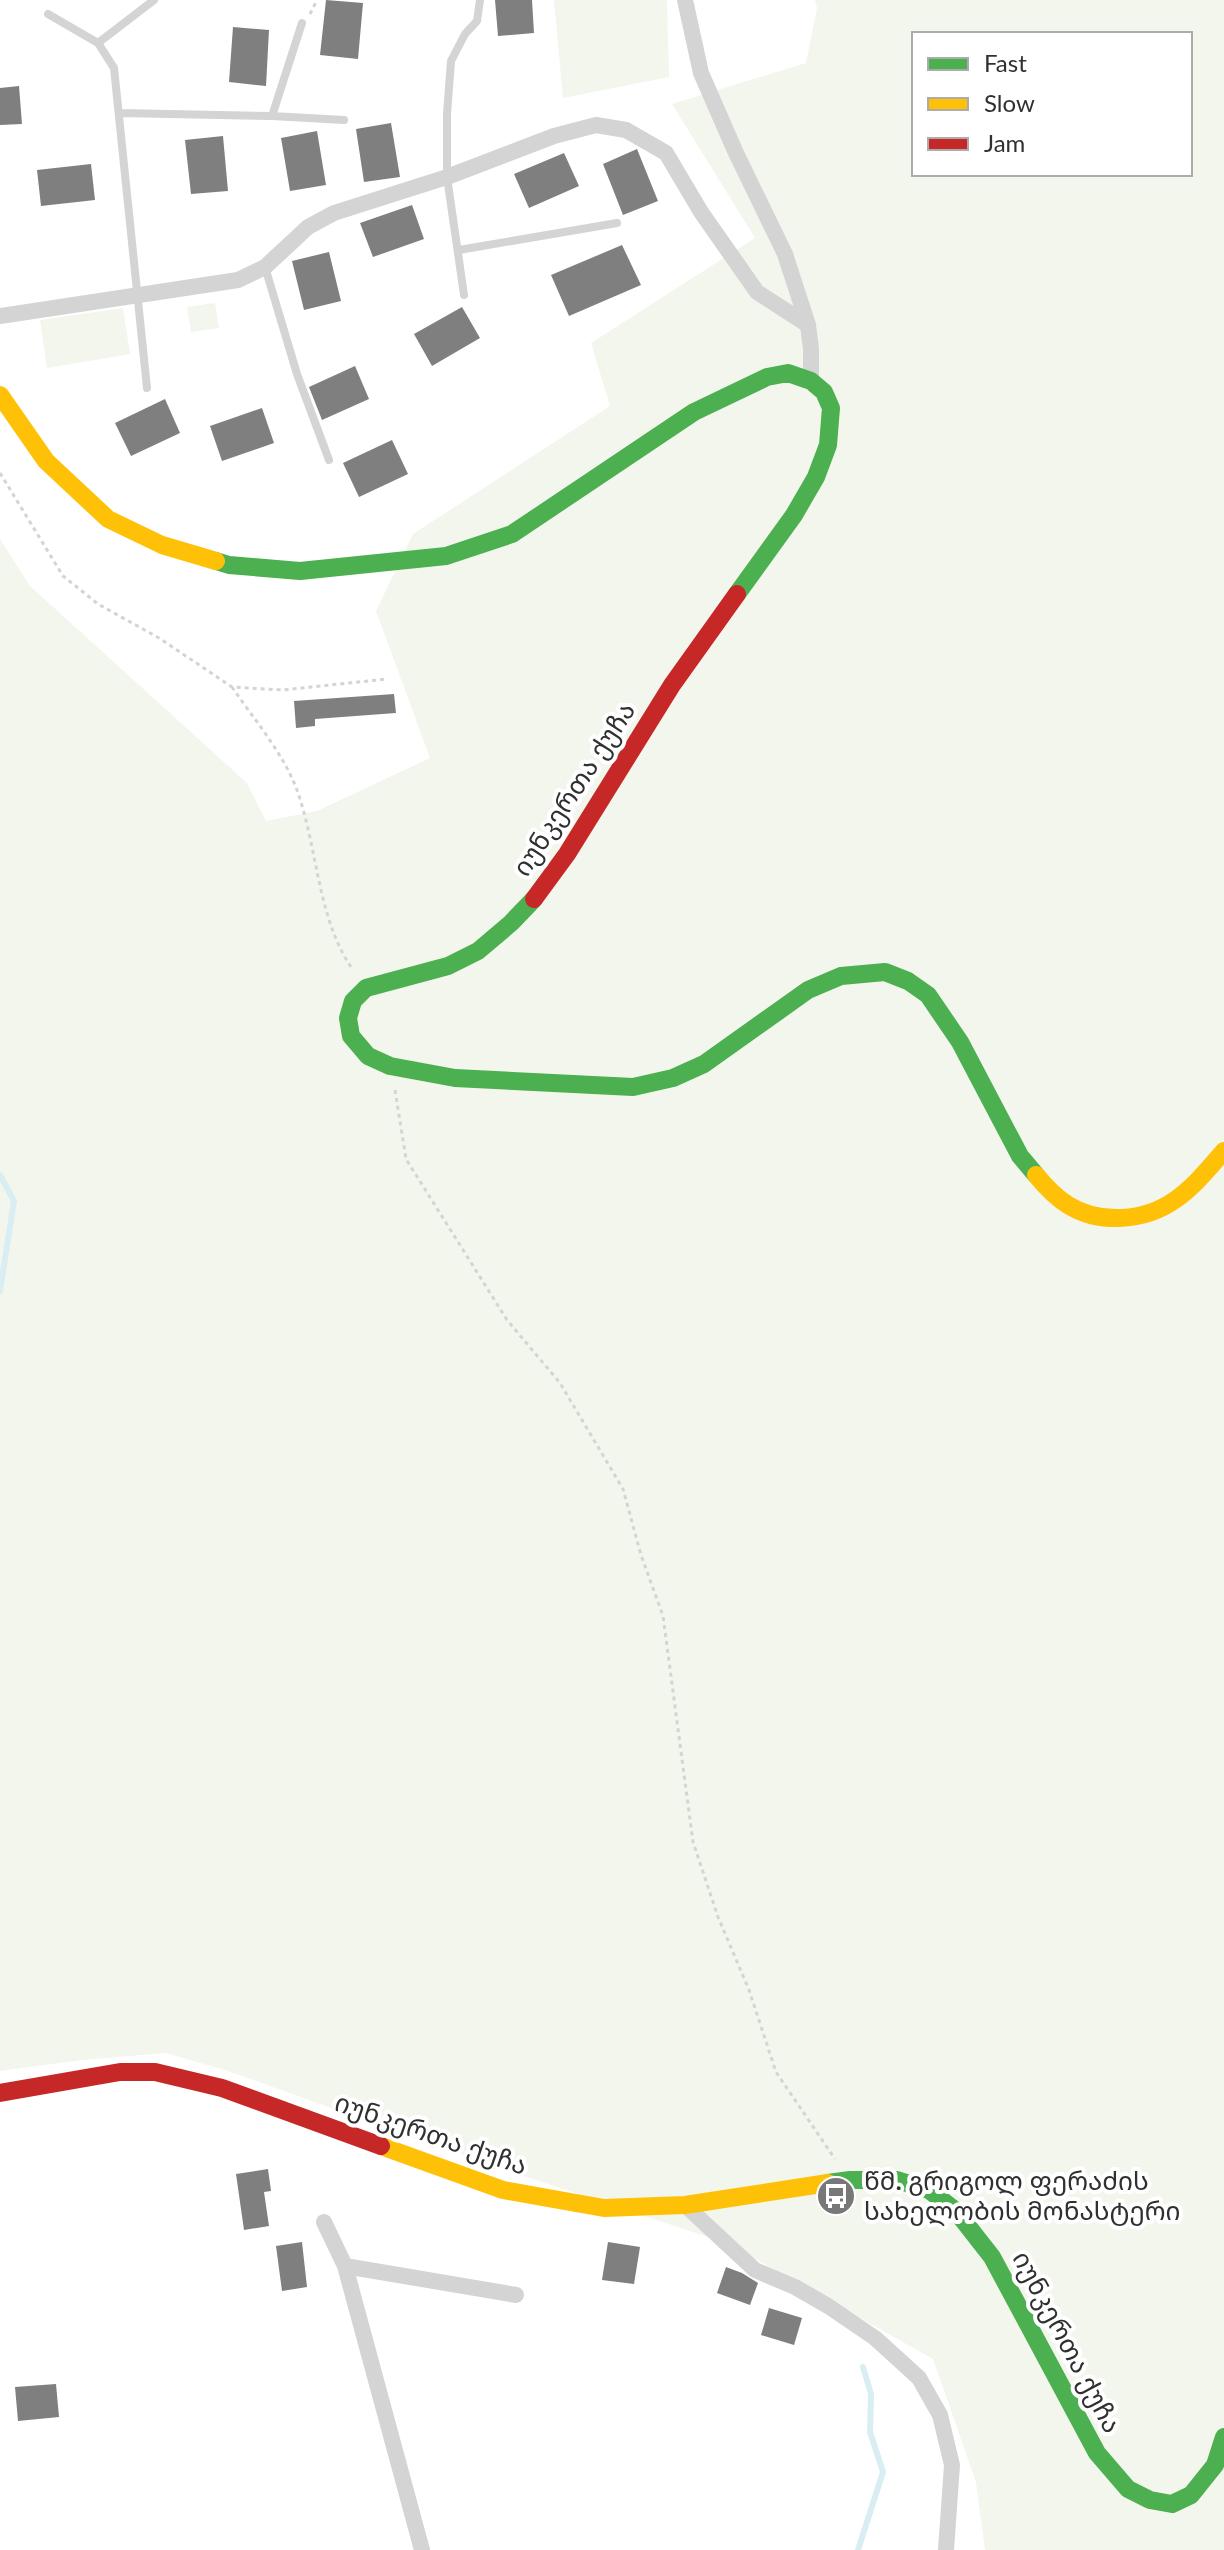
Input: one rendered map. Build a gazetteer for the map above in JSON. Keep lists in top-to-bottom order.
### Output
{
  "streets": {
    "main road": ["იუნკერთა ქუჩა"]
  },
  "places": {
    "bus stop": ["წმ. გრიგოლ ფერაძის სახელობის მონასტერი"]
  },
  "legend": ["Fast", "Slow", "Jam"]
}
